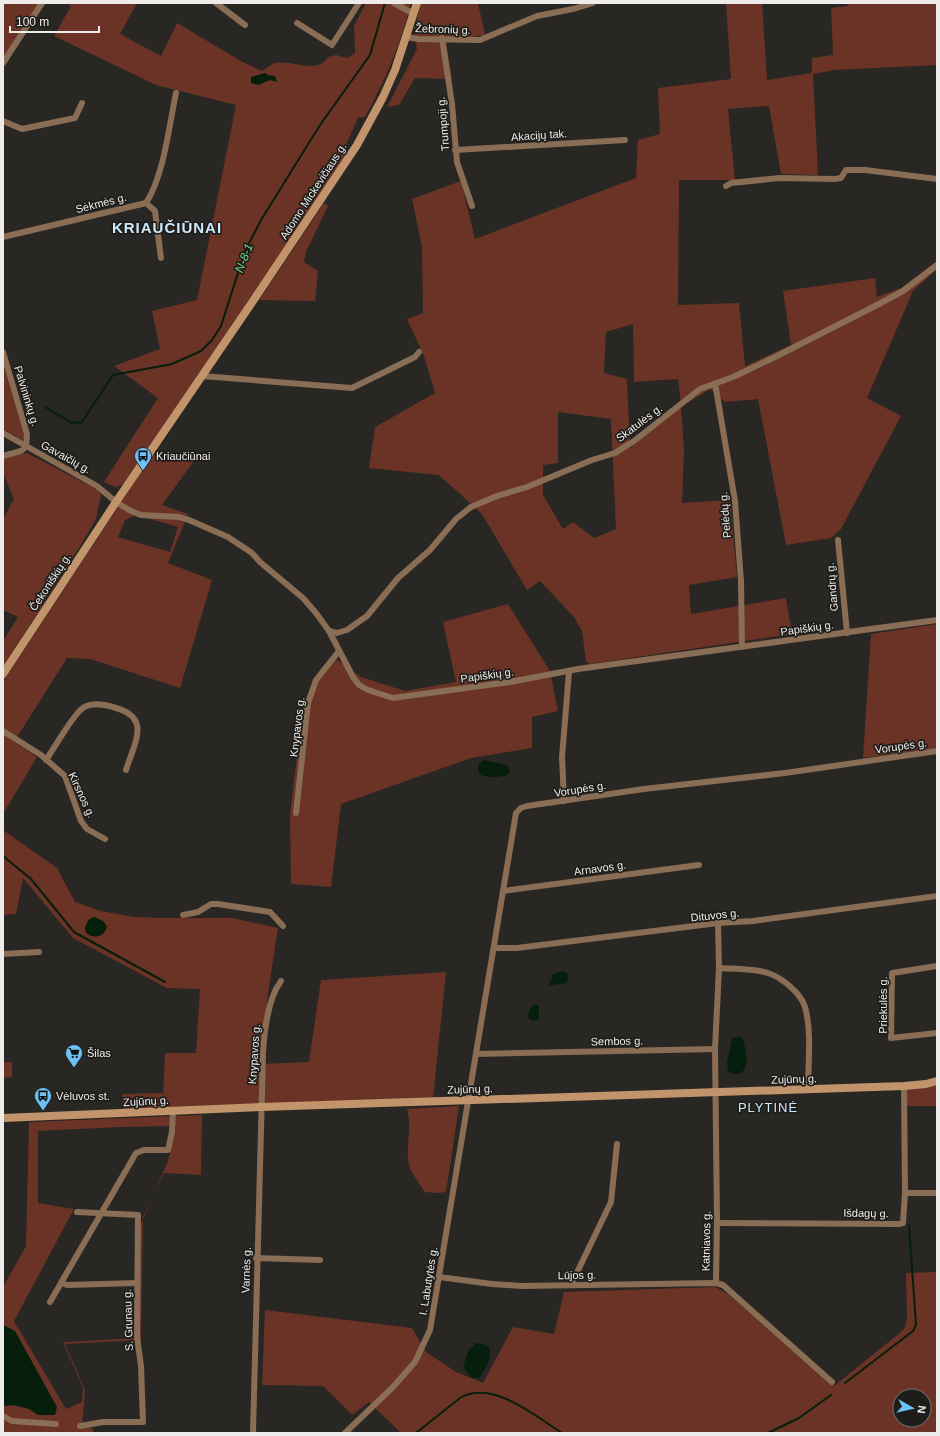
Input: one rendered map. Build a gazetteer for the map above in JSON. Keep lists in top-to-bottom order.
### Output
{
  "streets": {
    "main road": ["Adomo Mickevičiaus g.", "Čekoniškių g.", "Zujūnų g."],
    "street": [
      "Žebronių g.",
      "Trumpoji g.",
      "Akacijų tak.",
      "Sėkmės g.",
      "Palvininkų g.",
      "Skatulės g.",
      "Gavaičių g.",
      "Pelėdų g.",
      "Gandrų g.",
      "Papiškių g.",
      "Knypavos g.",
      "Vorupės g.",
      "Kirsnos g.",
      "Arnavos g.",
      "Dituvos g.",
      "Priekulės g.",
      "Sembos g.",
      "Išdagų g.",
      "Katniavos g.",
      "Varnės g.",
      "Lūjos g.",
      "I. Labutytės g.",
      "S. Grunau g."
    ]
  },
  "crossings": [
    ["Žebronių g.", "Trumpoji g."],
    ["Žebronių g.", "Adomo Mickevičiaus g."],
    ["Trumpoji g.", "Akacijų tak."],
    ["Adomo Mickevičiaus g.", "Gavaičių g."],
    ["Adomo Mickevičiaus g.", "Čekoniškių g."],
    ["Adomo Mickevičiaus g.", "Papiškių g."],
    ["Palvininkų g.", "Gavaičių g."],
    ["Skatulės g.", "Pelėdų g."],
    ["Skatulės g.", "Papiškių g."],
    ["Gavaičių g.", "Čekoniškių g."],
    ["Gavaičių g.", "Papiškių g."],
    ["Pelėdų g.", "Papiškių g."],
    ["Čekoniškių g.", "Papiškių g."],
    ["Gandrų g.", "Papiškių g."],
    ["Papiškių g.", "Knypavos g."],
    ["Knypavos g.", "Zujūnų g."],
    ["Knypavos g.", "Varnės g."],
    ["Vorupės g.", "Arnavos g."],
    ["Vorupės g.", "Dituvos g."],
    ["Vorupės g.", "Sembos g."],
    ["Vorupės g.", "Zujūnų g."],
    ["Vorupės g.", "I. Labutytės g."],
    ["Zujūnų g.", "Išdagų g."],
    ["Zujūnų g.", "Katniavos g."],
    ["Zujūnų g.", "Varnės g."],
    ["Zujūnų g.", "I. Labutytės g."],
    ["Išdagų g.", "Katniavos g."],
    ["Katniavos g.", "Lūjos g."],
    ["Lūjos g.", "I. Labutytės g."]
  ],
  "districts": ["KRIAUČIŪNAI", "PLYTINĖ"],
  "water": ["N-8-1"],
  "places": {
    "bus stop": ["Kriaučiūnai", "Vėluvos st."],
    "supermarket": ["Šilas"]
  },
  "scale_bar": "100 m",
  "north": "right"
}
